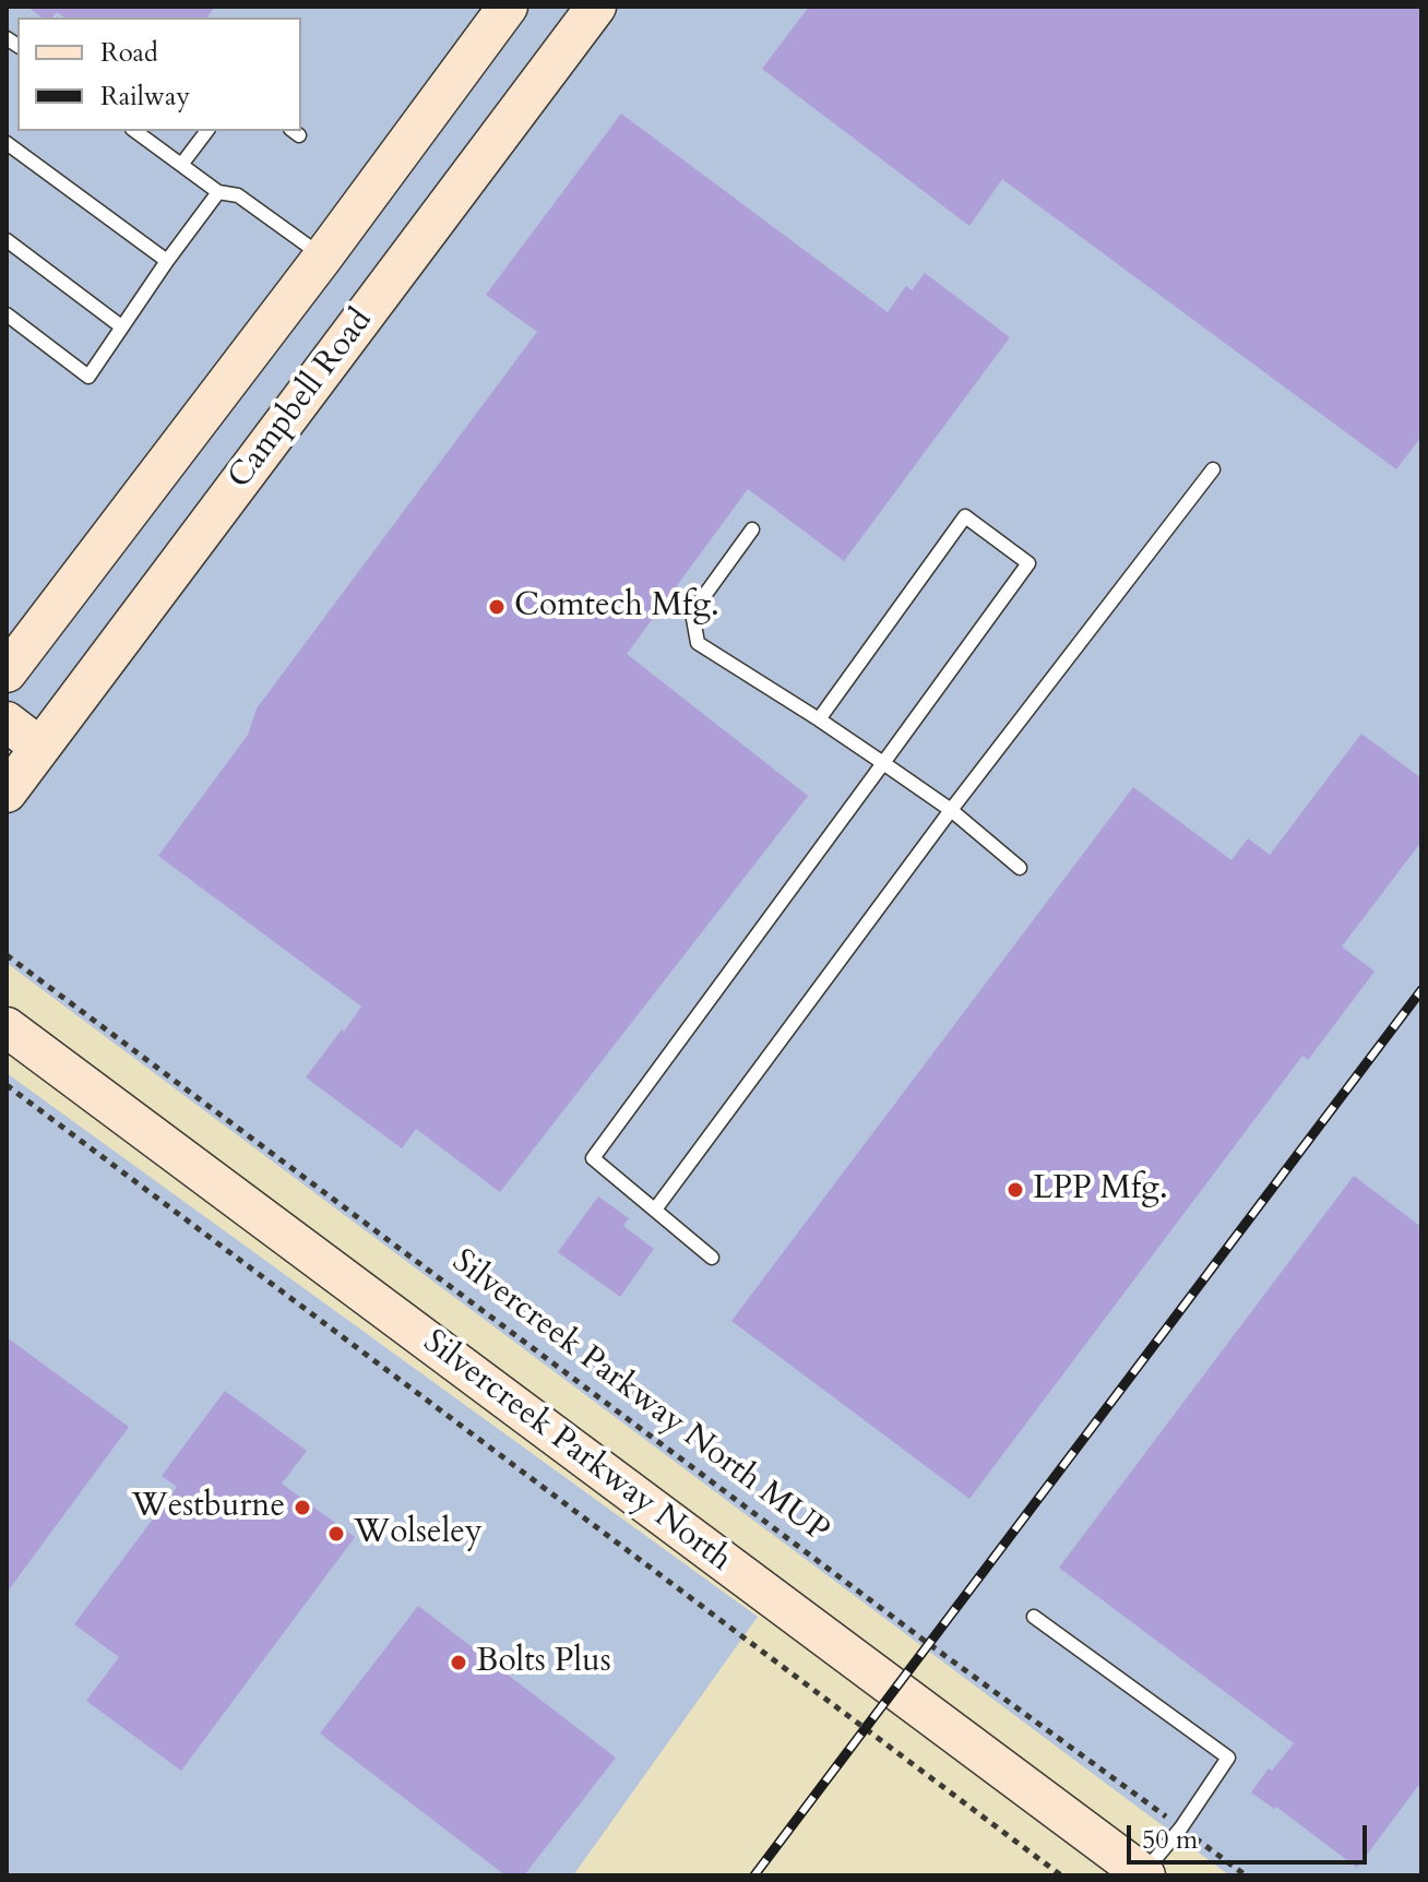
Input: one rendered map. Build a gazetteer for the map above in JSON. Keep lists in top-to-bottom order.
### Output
{
  "streets": {
    "street": ["Campbell Road", "Silvercreek Parkway North"],
    "path": ["Silvercreek Parkway North MUP"]
  },
  "places": [
    "Comtech Mfg.",
    "LPP Mfg.",
    "Westburne",
    "Wolseley",
    "Bolts Plus"
  ],
  "legend": ["Road", "Railway"],
  "scale_bar": "50 m"
}
